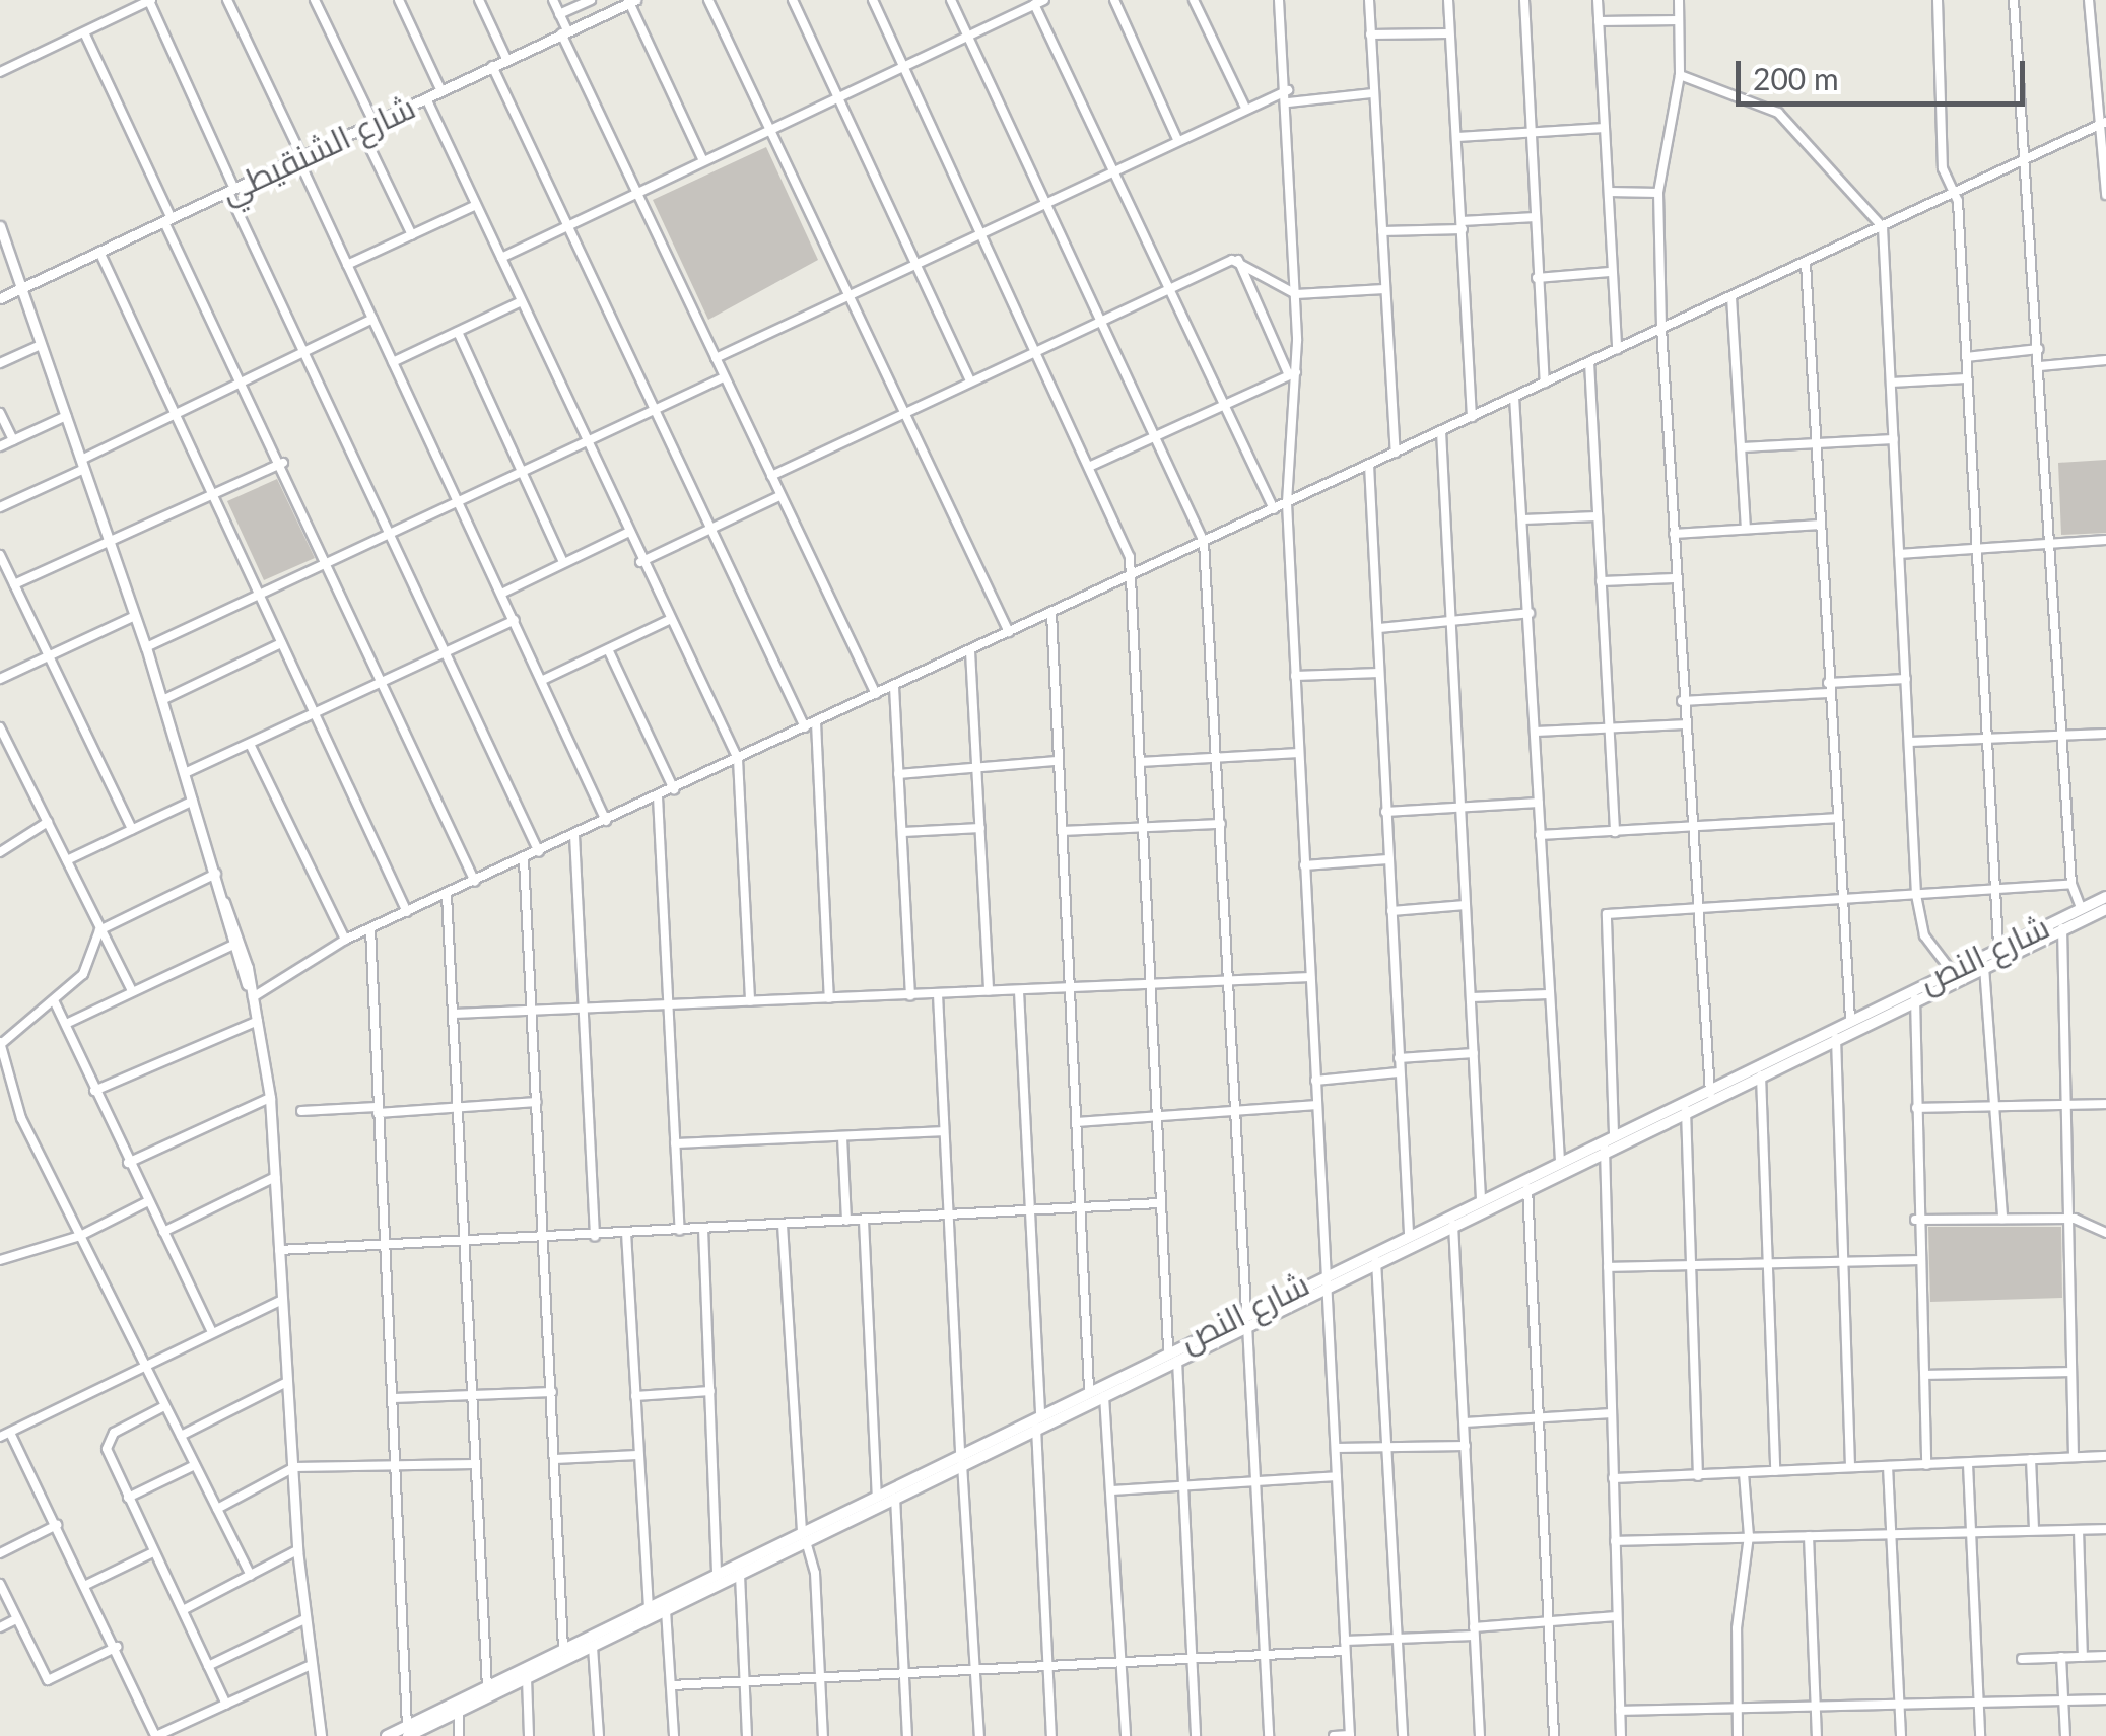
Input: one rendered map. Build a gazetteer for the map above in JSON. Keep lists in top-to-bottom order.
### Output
{
  "streets": {
    "main road": ["شارع النص"],
    "street": ["شارع الشنقيطي"]
  },
  "scale_bar": "200 m"
}
